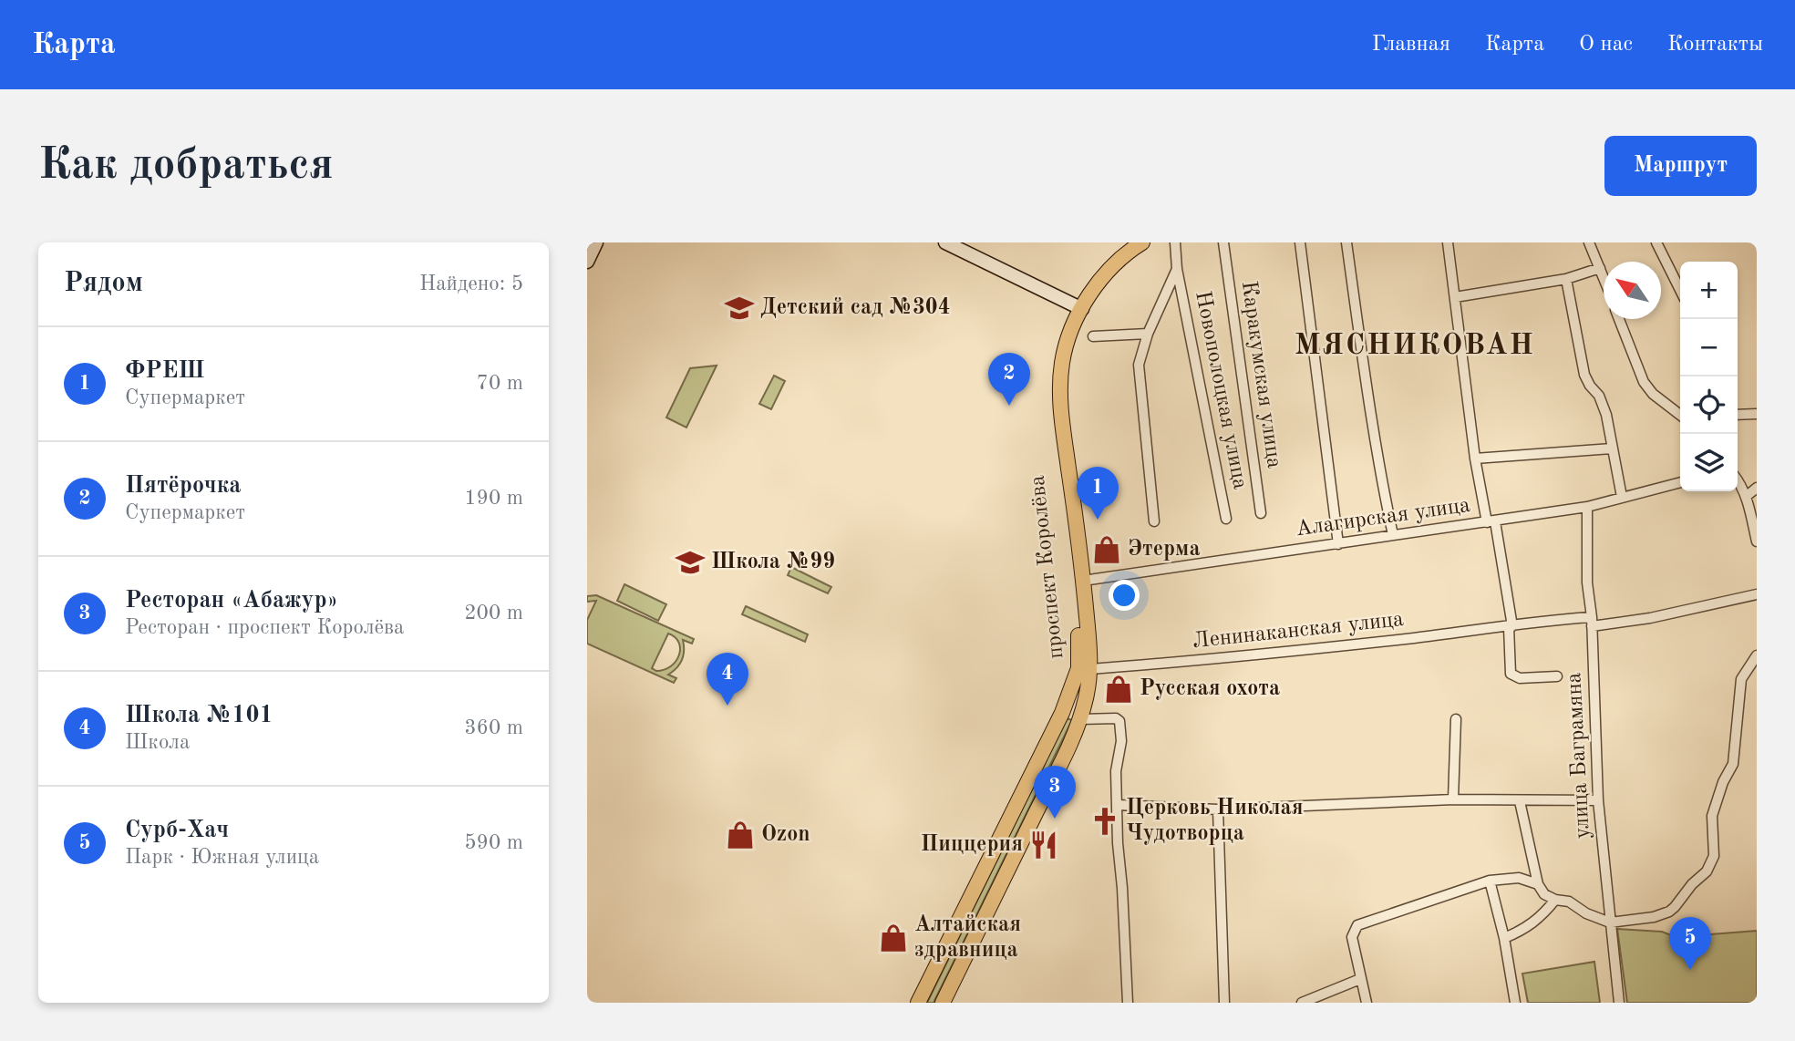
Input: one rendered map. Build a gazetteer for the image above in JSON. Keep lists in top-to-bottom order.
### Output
{
  "streets": {
    "main road": ["проспект Королёва"],
    "street": [
      "Каракумская улица",
      "Новополоцкая улица",
      "Алагирская улица",
      "Ленинаканская улица",
      "улица Баграмяна"
    ]
  },
  "crossings": [
    ["Алагирская улица", "проспект Королёва"],
    ["Алагирская улица", "улица Баграмяна"],
    ["проспект Королёва", "Ленинаканская улица"],
    ["Ленинаканская улица", "улица Баграмяна"]
  ],
  "districts": ["МЯСНИКОВАН"],
  "places": {
    "school or university": ["Детский сад №304", "Школа №99"],
    "shop": [
      "Этерма",
      "Русская охота",
      "Ozon",
      "Алтайская здравница"
    ],
    "church": ["Церковь Николая Чудотворца"],
    "restaurant": ["Пиццерия"]
  },
  "north": "top left",
  "page": {
    "header": "Карта",
    "nav": [
      "Главная",
      "Карта",
      "О нас",
      "Контакты"
    ],
    "buttons": "Маршрут",
    "title": "Как добраться",
    "heading": ["Рядом", "Найдено: 5"],
    "map_buttons": ["+", "−"],
    "list": [
      {
        "mark": "1",
        "name": "ФРЕШ",
        "note": "Супермаркет",
        "value": "70 m"
      },
      {
        "mark": "2",
        "name": "Пятёрочка",
        "note": "Супермаркет",
        "value": "190 m"
      },
      {
        "mark": "3",
        "name": "Ресторан «Абажур»",
        "note": "Ресторан · проспект Королёва",
        "value": "200 m"
      },
      {
        "mark": "4",
        "name": "Школа №101",
        "note": "Школа",
        "value": "360 m"
      },
      {
        "mark": "5",
        "name": "Сурб-Хач",
        "note": "Парк · Южная улица",
        "value": "590 m"
      }
    ],
    "pins": [
      "2",
      "1",
      "4",
      "3",
      "5"
    ]
  }
}
